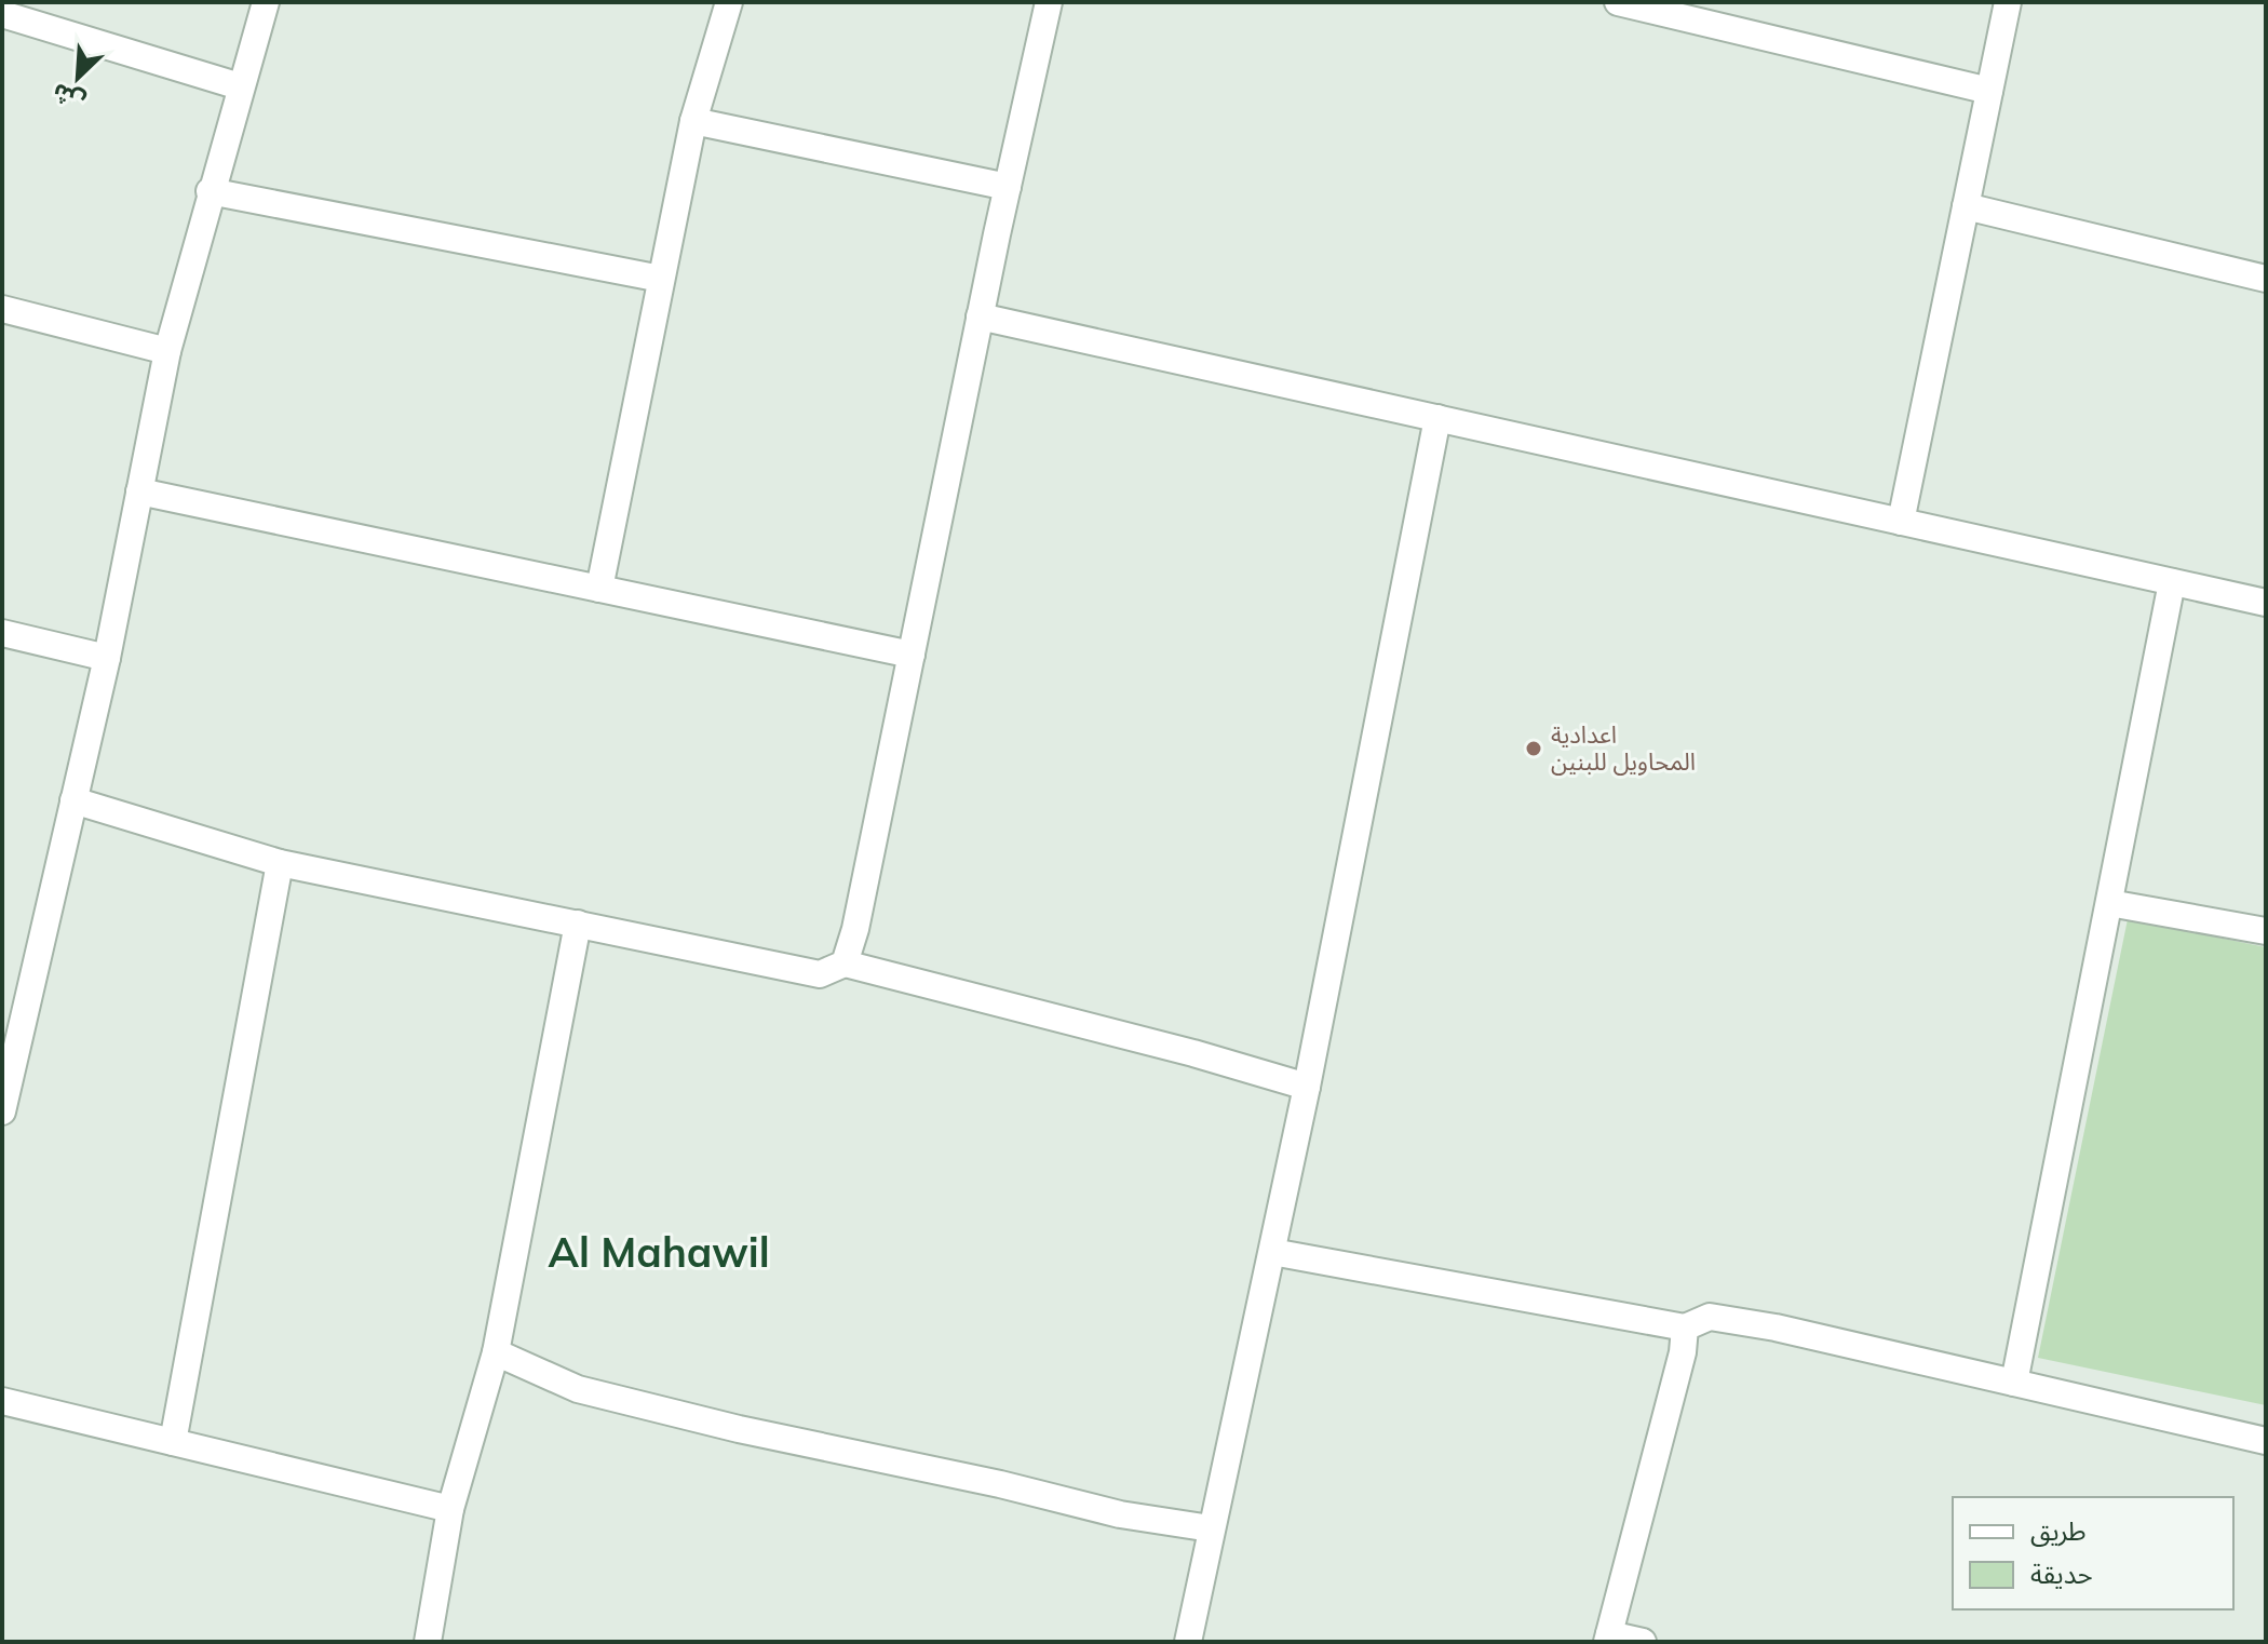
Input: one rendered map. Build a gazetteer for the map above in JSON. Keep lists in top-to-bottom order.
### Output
{
  "districts": ["Al Mahawil"],
  "places": ["اعدادية المحاويل للبنين"],
  "legend": ["طريق", "حديقة"],
  "north": "bottom left"
}
